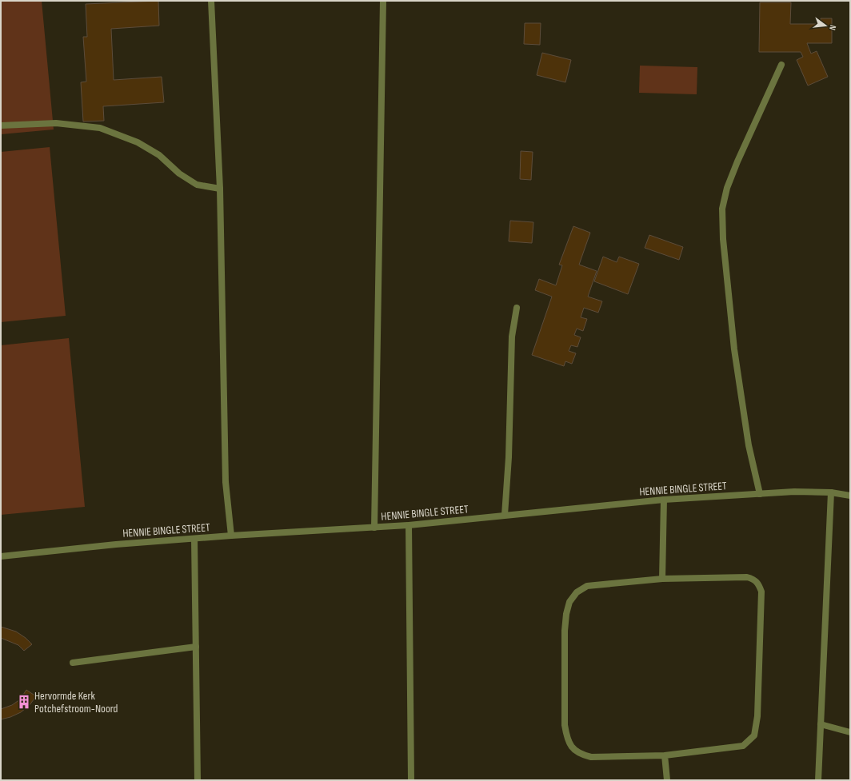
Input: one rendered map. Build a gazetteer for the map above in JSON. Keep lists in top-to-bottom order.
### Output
{
  "streets": {
    "street": ["HENNIE BINGLE STREET"]
  },
  "places": {
    "building": ["Hervormde Kerk Potchefstroom-Noord"]
  },
  "north": "right"
}
